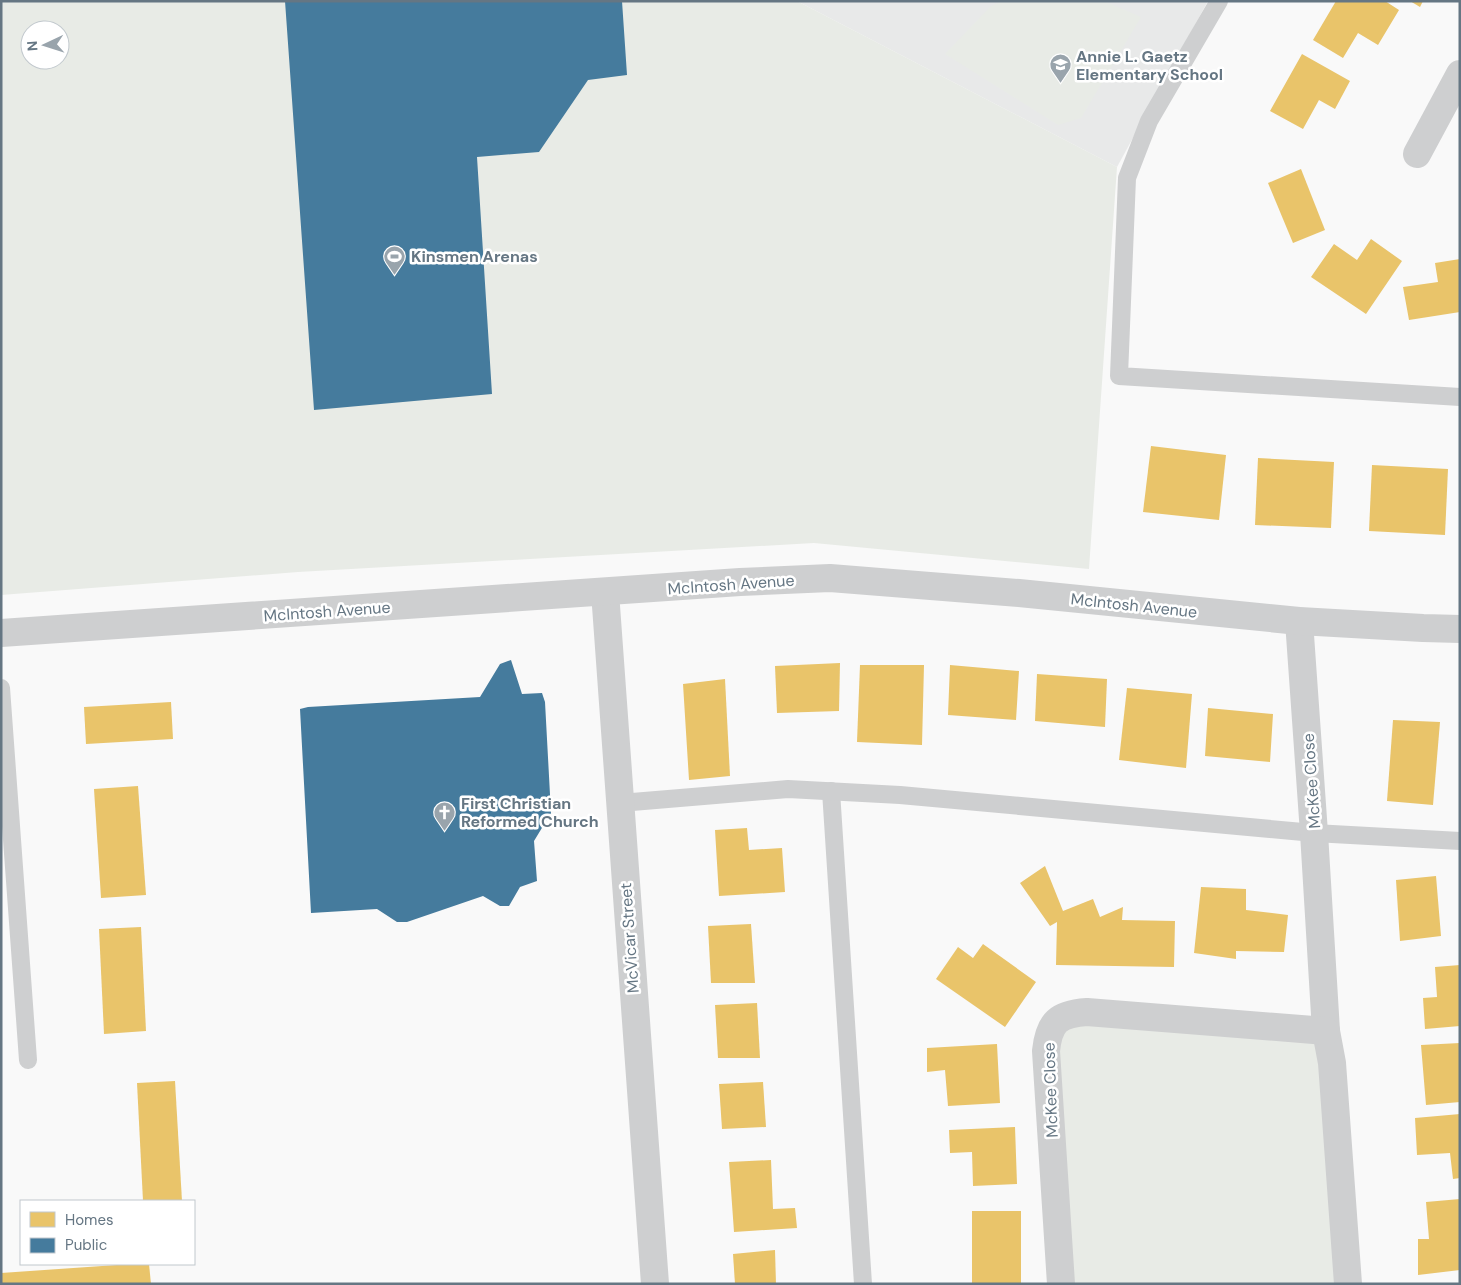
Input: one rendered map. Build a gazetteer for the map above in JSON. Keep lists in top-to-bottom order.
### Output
{
  "streets": {
    "street": ["McIntosh Avenue", "McKee Close", "McVicar Street"]
  },
  "crossings": [
    ["McIntosh Avenue", "McKee Close"],
    ["McIntosh Avenue", "McVicar Street"]
  ],
  "places": {
    "school or university": ["Annie L. Gaetz Elementary School"],
    "sports": ["Kinsmen Arenas"],
    "church": ["First Christian Reformed Church"]
  },
  "legend": ["Homes", "Public"],
  "north": "left"
}
